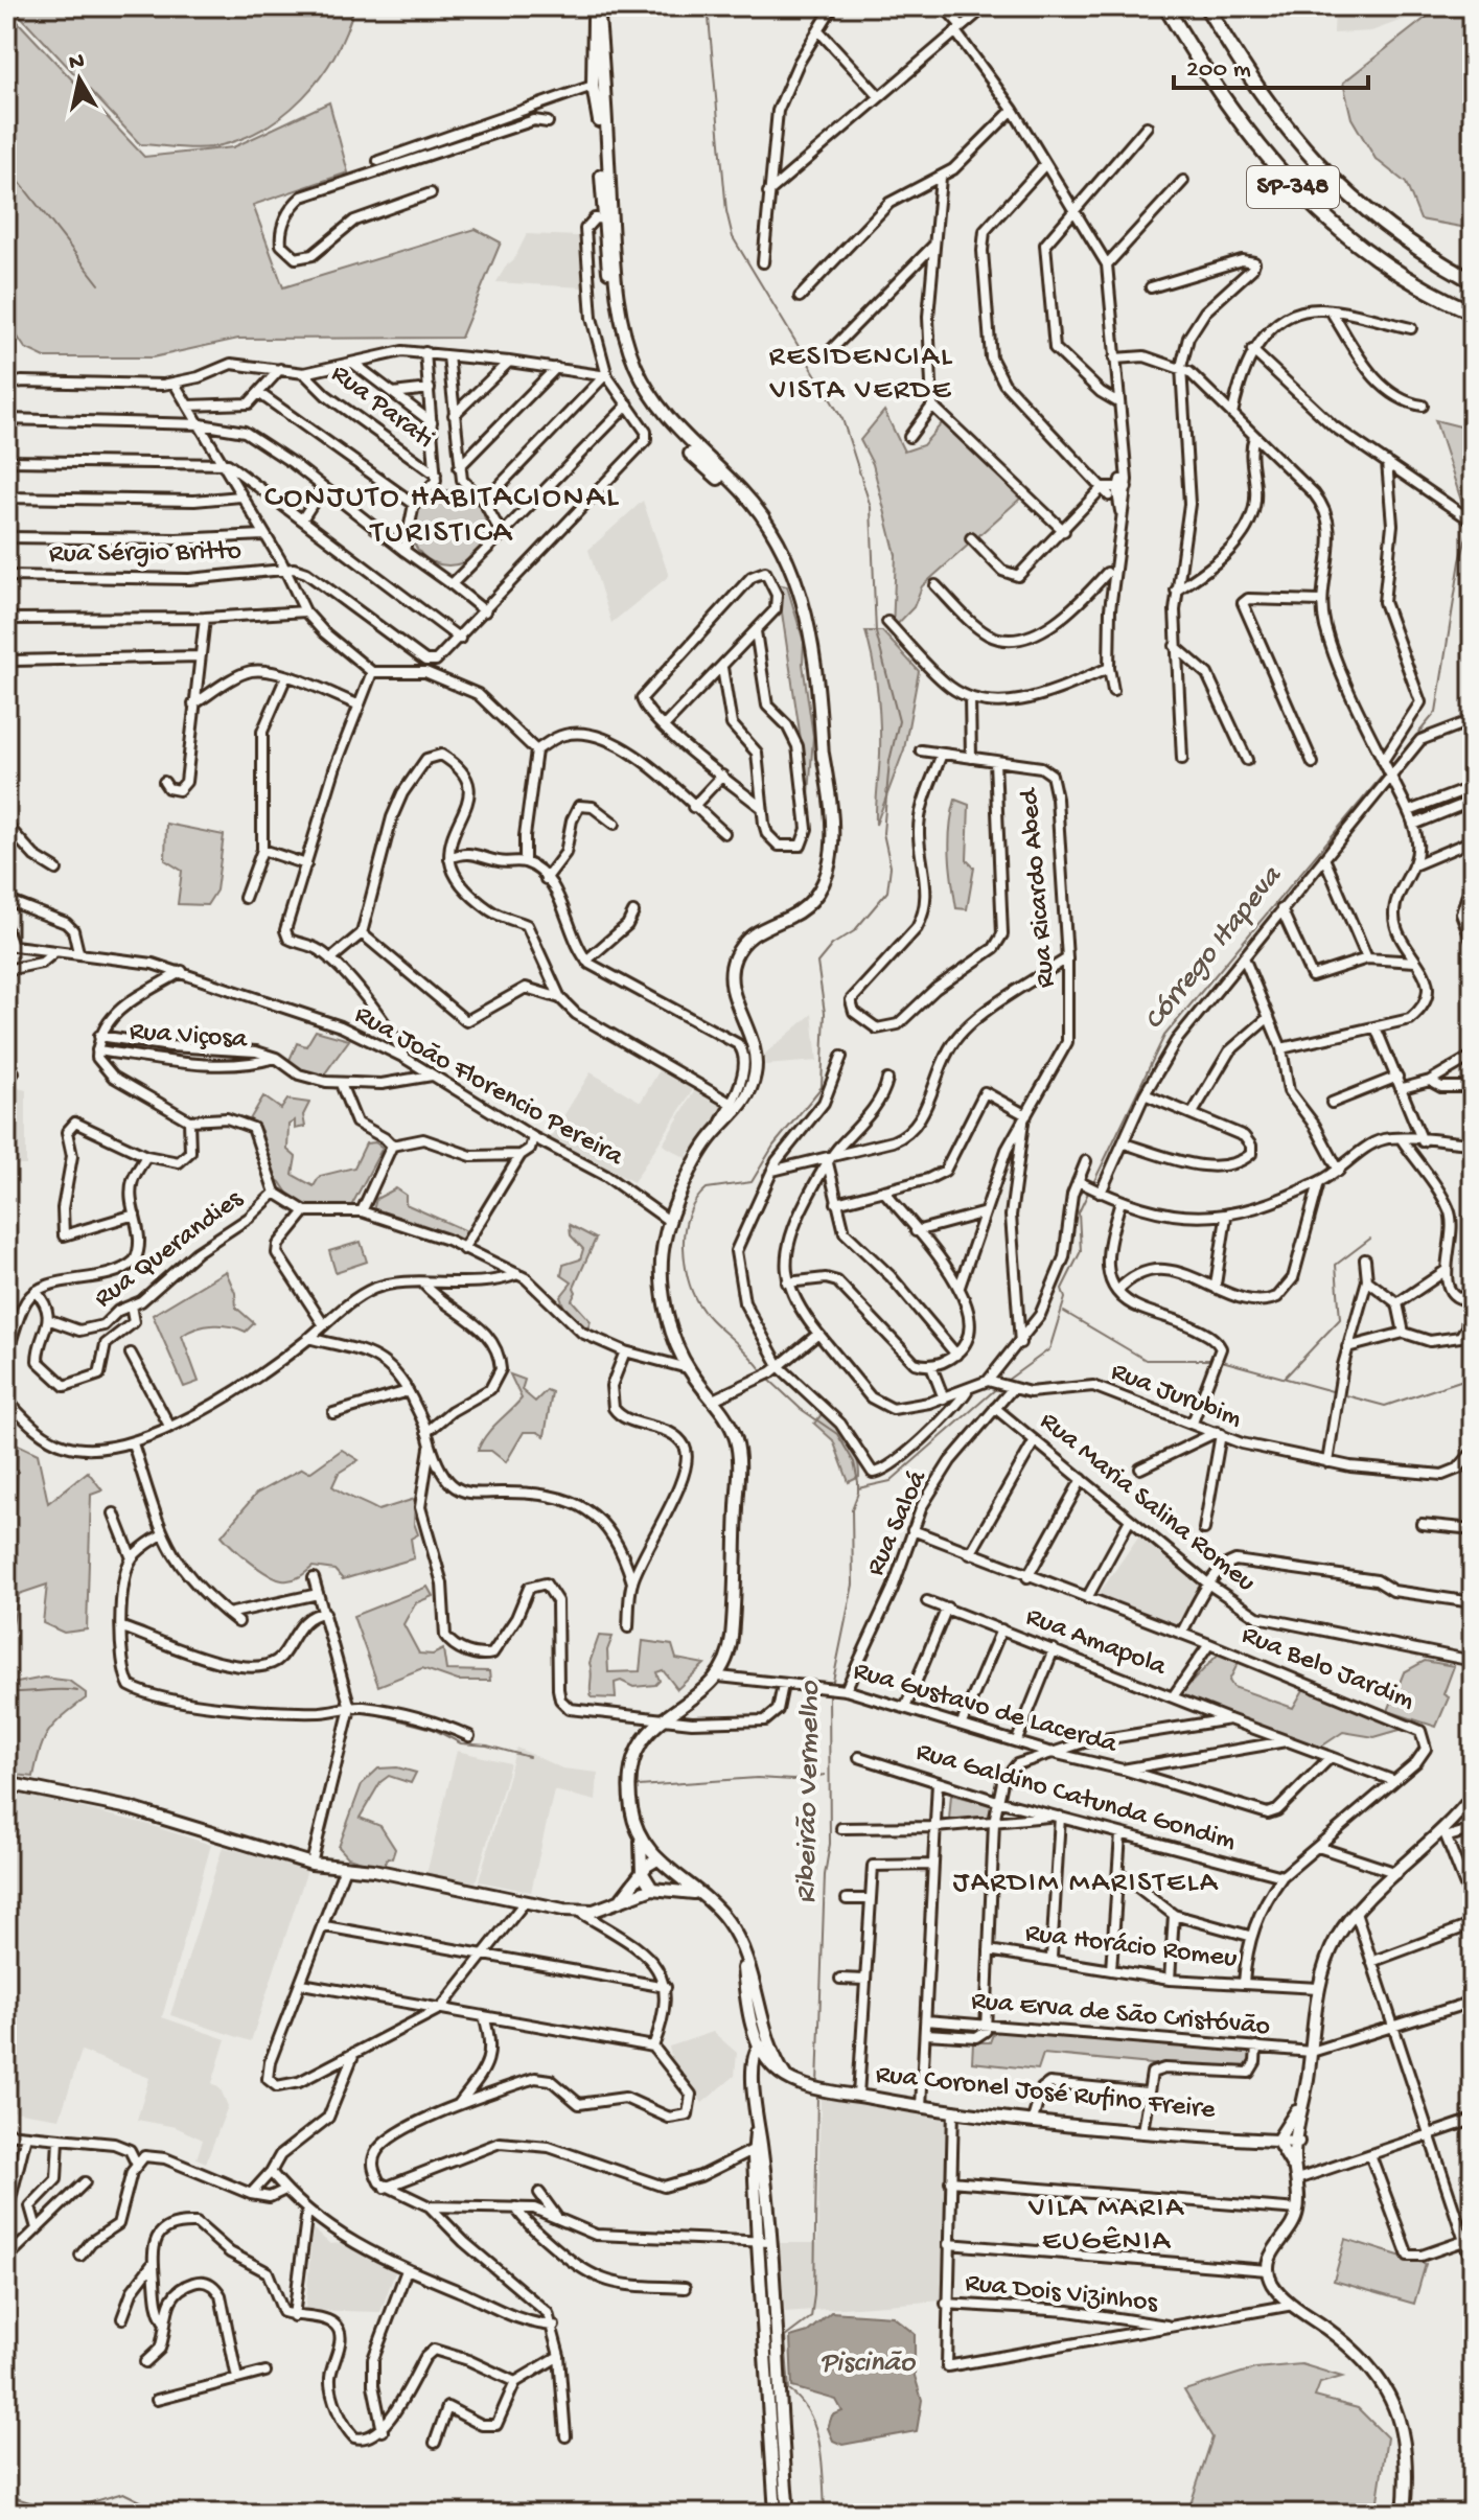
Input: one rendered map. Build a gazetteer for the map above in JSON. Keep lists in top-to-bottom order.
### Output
{
  "streets": {
    "highway": ["SP-348"],
    "main road": ["Rua Coronel José Rufino Freire"],
    "street": [
      "Rua Parati",
      "Rua Sérgio Britto",
      "Rua Ricardo Abed",
      "Rua Viçosa",
      "Rua João Florencio Pereira",
      "Rua Querandies",
      "Rua Jurubim",
      "Rua Maria Salina Romeu",
      "Rua Saloá",
      "Rua Amapola",
      "Rua Belo Jardim",
      "Rua Gustavo de Lacerda",
      "Rua Galdino Catunda Gondim",
      "Rua Horácio Romeu",
      "Rua Erva de São Cristóvão",
      "Rua Dois Vizinhos"
    ]
  },
  "crossings": [
    ["Rua Viçosa", "Rua João Florencio Pereira"],
    ["Rua Jurubim", "Rua Saloá"],
    ["Rua Maria Salina Romeu", "Rua Saloá"],
    ["Rua Saloá", "Rua Belo Jardim"],
    ["Rua Saloá", "Rua Gustavo de Lacerda"],
    ["Rua Amapola", "Rua Belo Jardim"],
    ["Rua Amapola", "Rua Gustavo de Lacerda"],
    ["Rua Belo Jardim", "Rua Galdino Catunda Gondim"],
    ["Rua Belo Jardim", "Rua Horácio Romeu"]
  ],
  "districts": [
    "RESIDENCIAL VISTA VERDE",
    "CONJUTO HABITACIONAL TURISTICA",
    "JARDIM MARISTELA",
    "VILA MARIA EUGÊNIA"
  ],
  "water": ["Córrego Itapeva", "Ribeirão Vermelho", "Piscinão"],
  "scale_bar": "200 m",
  "north": "top"
}
